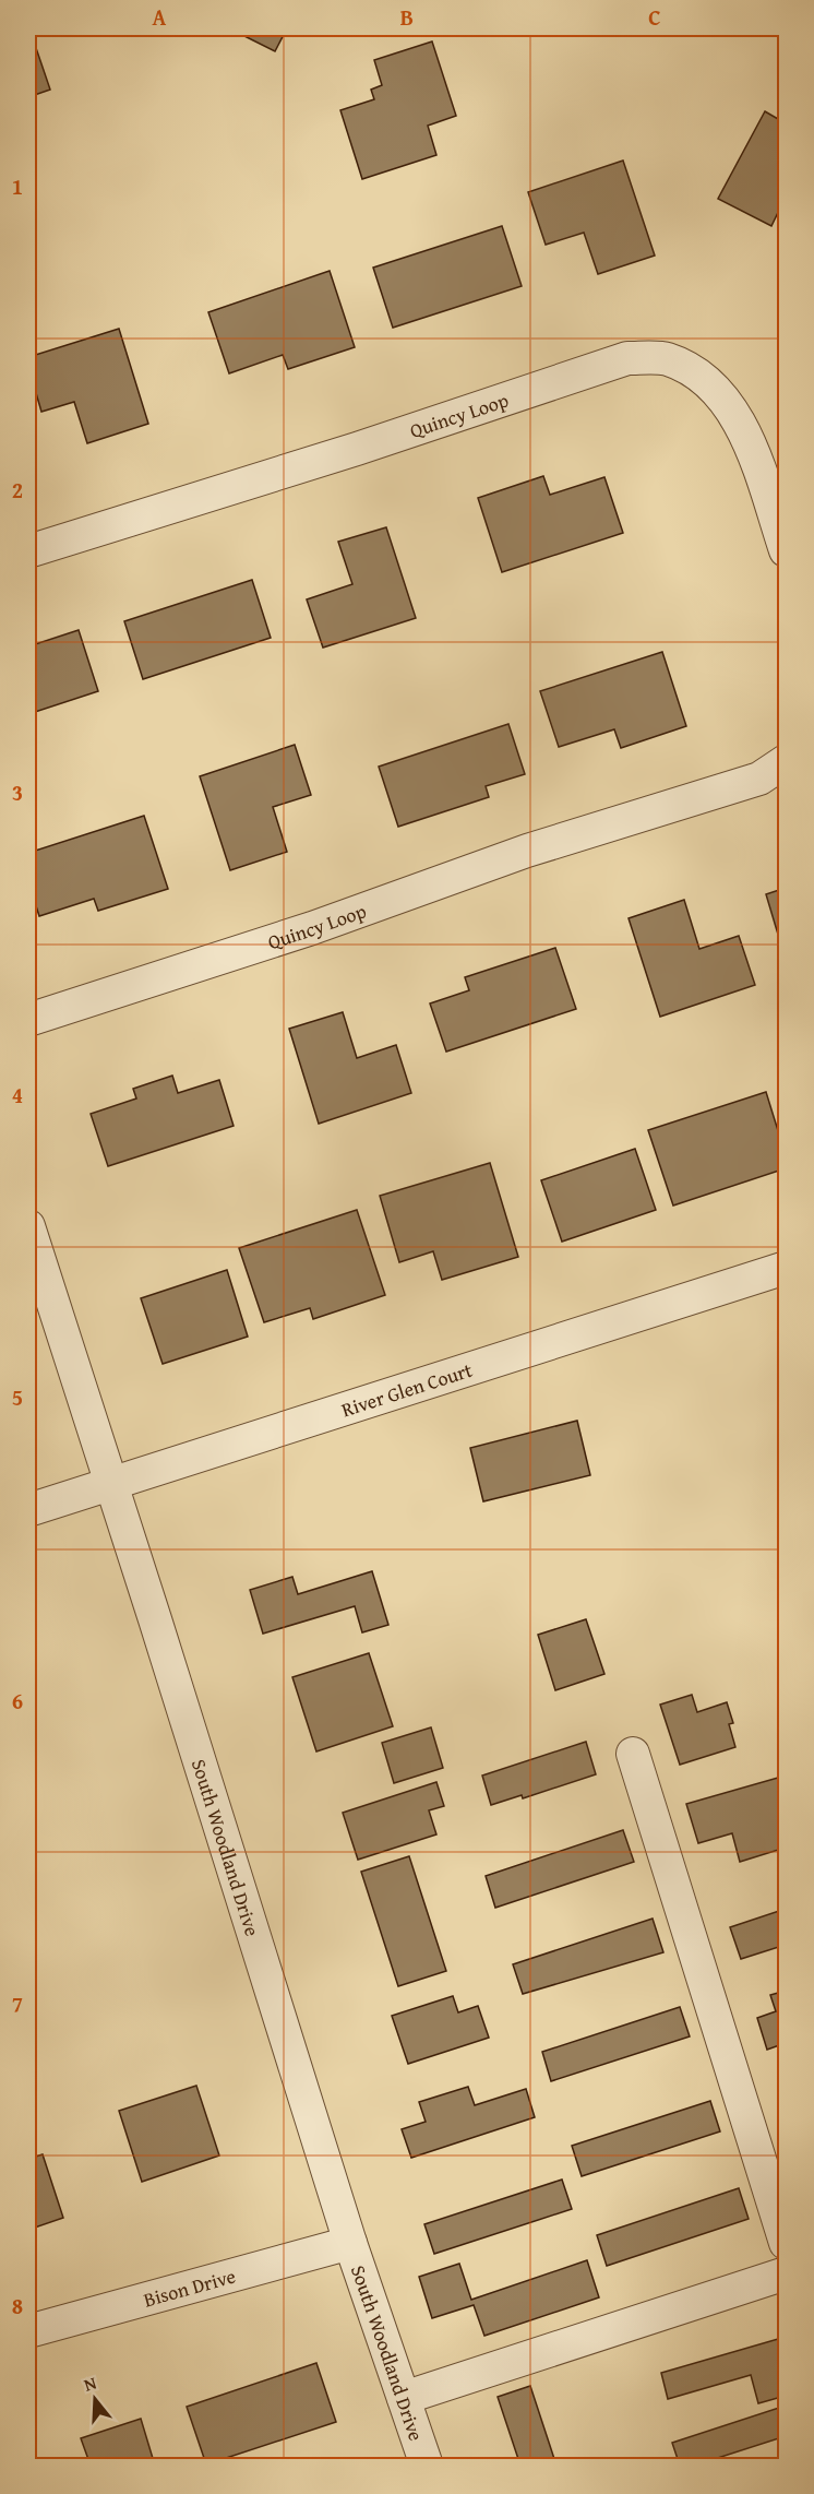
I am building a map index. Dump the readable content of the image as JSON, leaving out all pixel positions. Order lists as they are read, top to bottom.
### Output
{
  "streets": {
    "street": [
      "Quincy Loop",
      "River Glen Court",
      "South Woodland Drive",
      "Bison Drive"
    ]
  },
  "crossings": [
    ["River Glen Court", "South Woodland Drive"],
    ["South Woodland Drive", "Bison Drive"]
  ],
  "north": "top",
  "grid": {
    "columns": ["A", "B", "C"],
    "rows": [
      "1",
      "2",
      "3",
      "4",
      "5",
      "6",
      "7",
      "8"
    ]
  }
}
